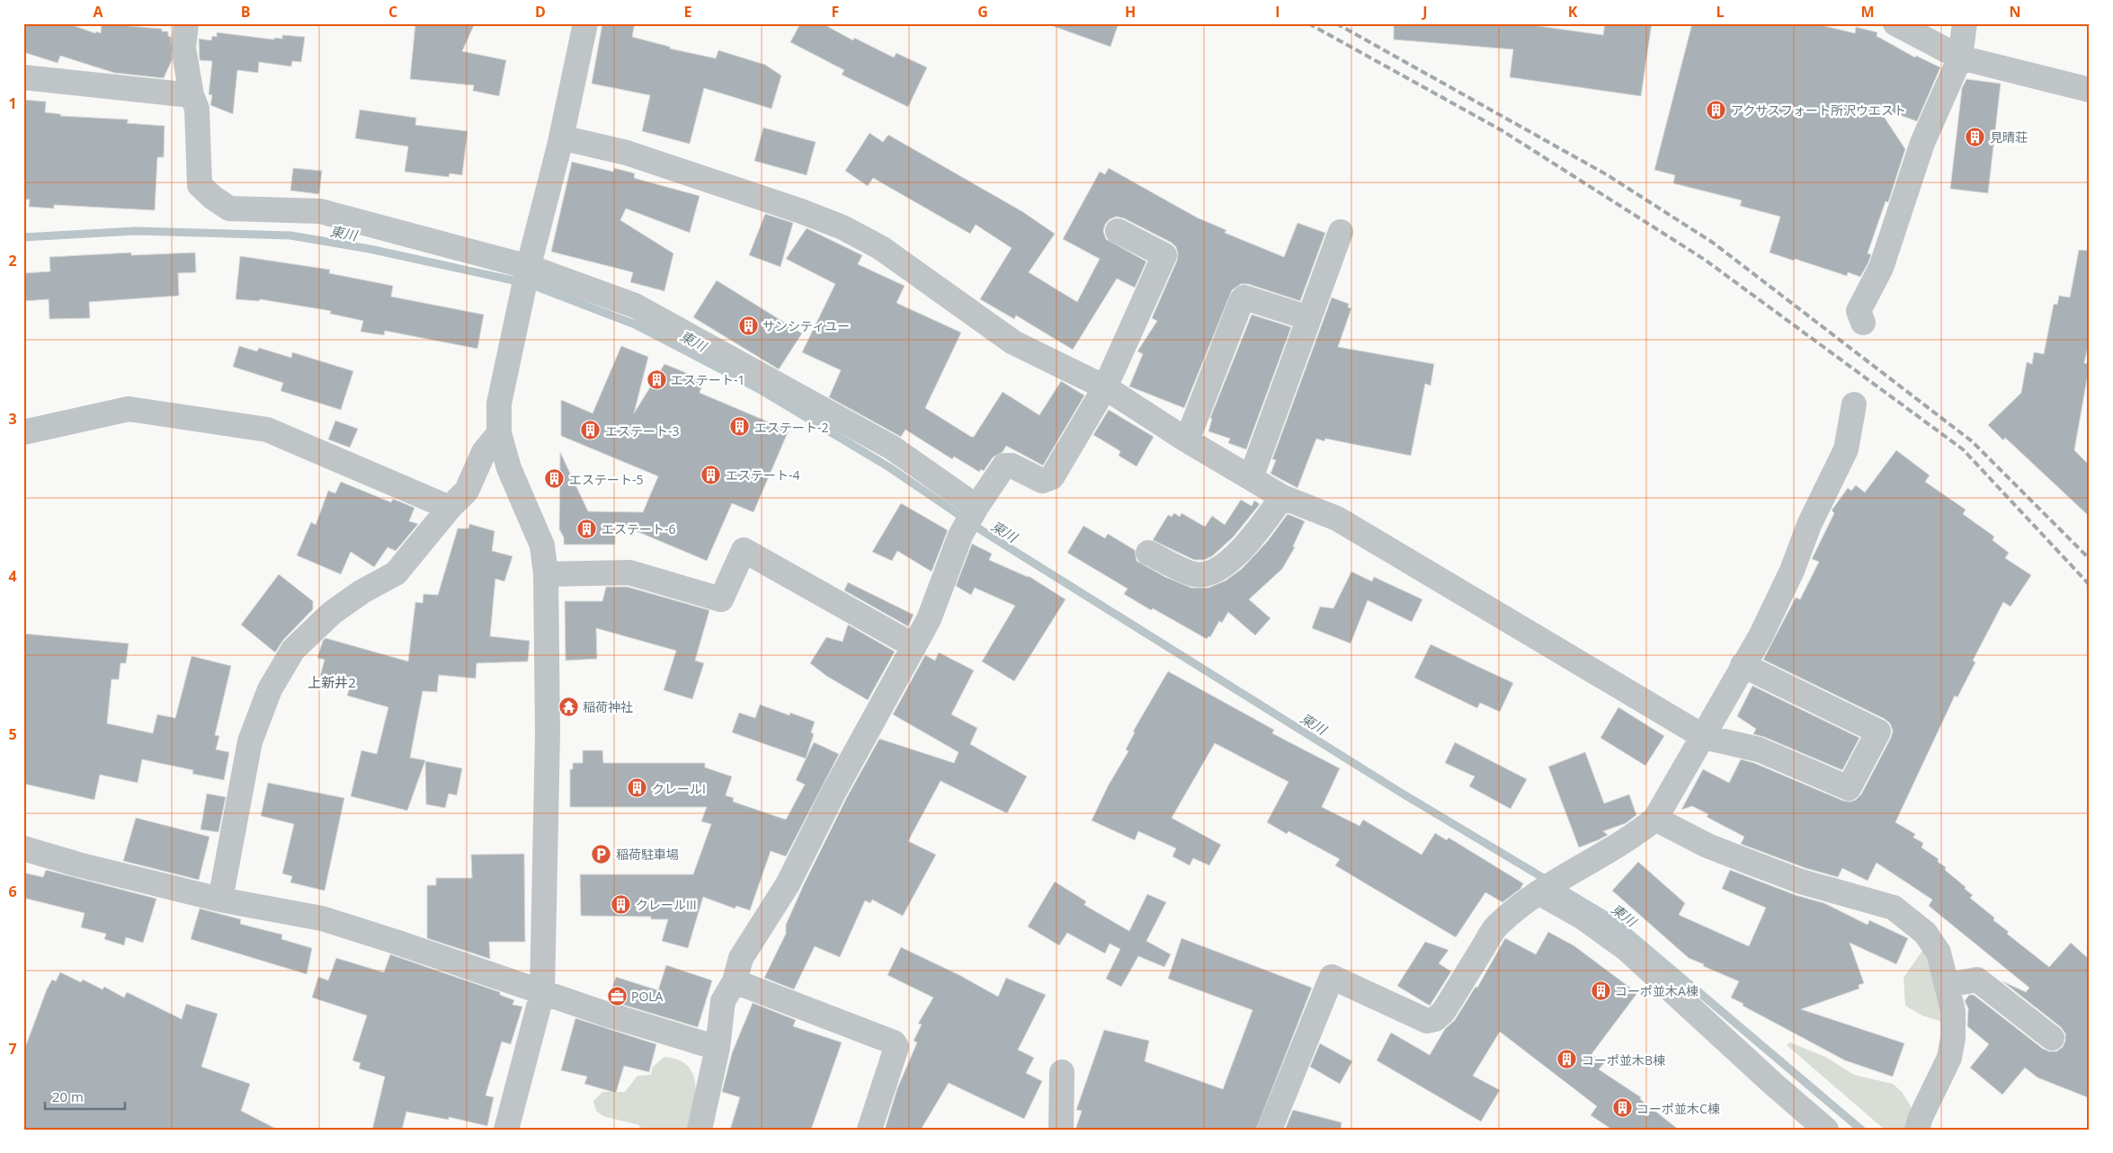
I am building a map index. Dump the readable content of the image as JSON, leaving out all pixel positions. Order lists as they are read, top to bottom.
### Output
{
  "districts": ["上新井2"],
  "water": ["東川"],
  "places": {
    "building": [
      "アクサスフォート所沢ウエスト",
      "見晴荘",
      "サンシティユー",
      "エステート-1",
      "エステート-2",
      "エステート-3",
      "エステート-4",
      "エステート-5",
      "エステート-6",
      "クレールI",
      "クレールIII",
      "コーポ並木A棟",
      "コーポ並木B棟",
      "コーポ並木C棟"
    ],
    "temple": ["稲荷神社"],
    "parking": ["稲荷駐車場"],
    "office": ["POLA"]
  },
  "scale_bar": "20 m",
  "grid": {
    "columns": [
      "A",
      "B",
      "C",
      "D",
      "E",
      "F",
      "G",
      "H",
      "I",
      "J",
      "K",
      "L",
      "M",
      "N"
    ],
    "rows": [
      "1",
      "2",
      "3",
      "4",
      "5",
      "6",
      "7"
    ]
  }
}
